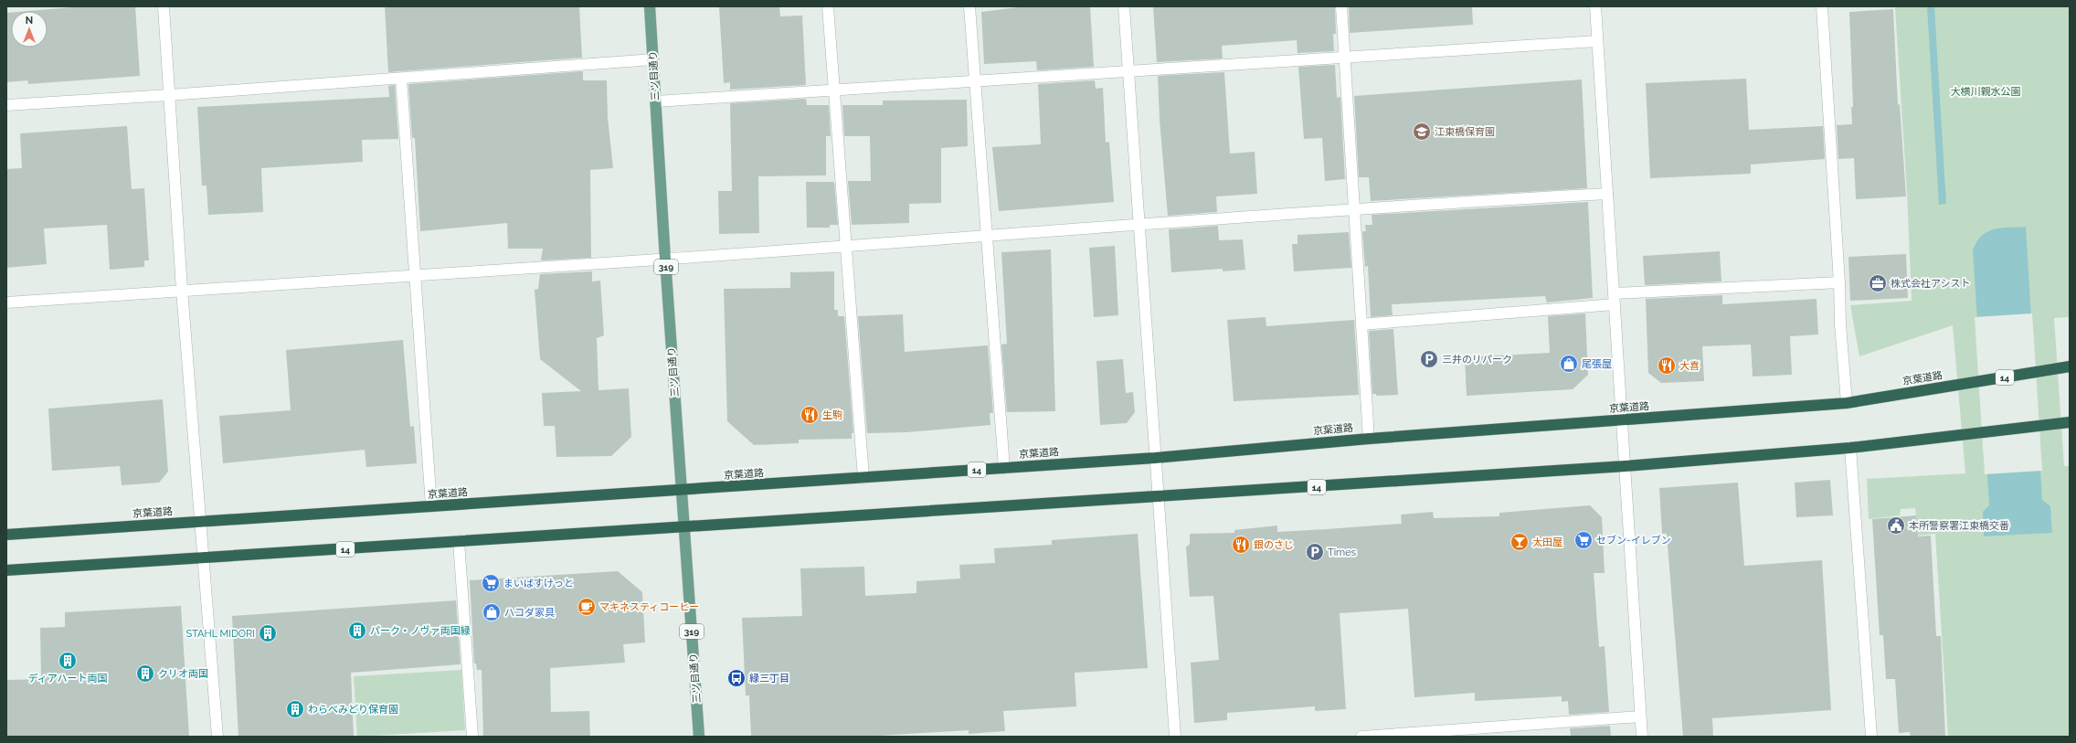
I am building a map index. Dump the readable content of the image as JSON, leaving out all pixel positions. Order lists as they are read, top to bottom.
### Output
{
  "streets": {
    "highway": ["14", "京葉道路"],
    "main road": ["三ツ目通り", "319"]
  },
  "crossings": [
    ["三ツ目通り", "14"],
    ["三ツ目通り", "京葉道路"]
  ],
  "parks": ["大横川親水公園"],
  "places": {
    "school or university": ["江東橋保育園"],
    "office": ["株式会社アシスト"],
    "parking": ["三井のリパーク", "Times"],
    "shop": ["尾張屋", "ハコダ家具"],
    "restaurant": ["大喜", "生駒", "銀のさじ"],
    "public building": ["本所警察署江東橋交番"],
    "supermarket": ["セブン-イレブン", "まいばすけっと"],
    "bar": ["太田屋"],
    "cafe": ["マキネスティコーヒー"],
    "building": [
      "パーク・ノヴァ両国緑",
      "STAHL MIDORI",
      "ディアハート両国",
      "クリオ両国",
      "わらべみどり保育園"
    ],
    "bus stop": ["緑三丁目"]
  },
  "north": "top"
}
